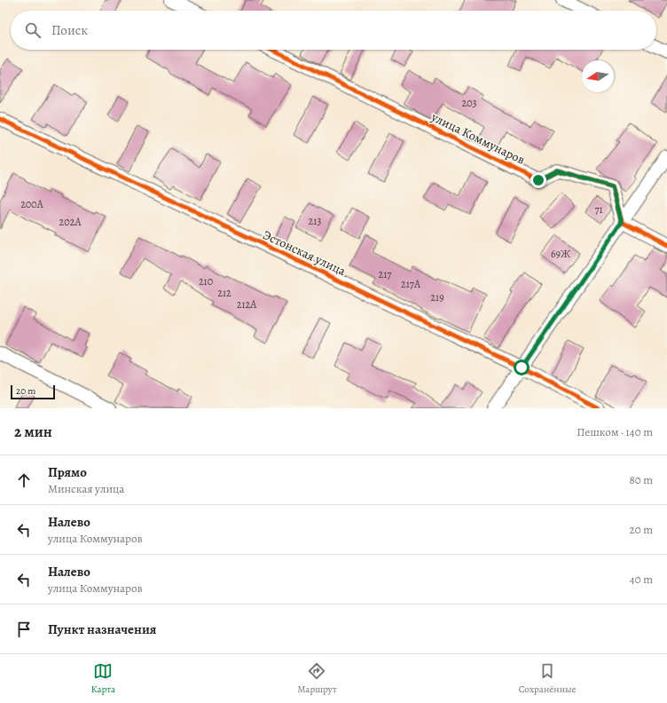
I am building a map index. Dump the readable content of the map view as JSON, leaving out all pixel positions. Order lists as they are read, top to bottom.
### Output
{
  "streets": {
    "street": ["улица Коммунаров", "Эстонская улица"]
  },
  "house_numbers": [
    "203",
    "200А",
    "71",
    "213",
    "202А",
    "69Ж",
    "217",
    "210",
    "217А",
    "212",
    "219",
    "212А"
  ],
  "scale_bar": "20 m",
  "north": "left",
  "page": {
    "search": "Поиск",
    "scale": "20 m",
    "heading": ["2 мин", "Пешком · 140 m"],
    "list": [
      ["Прямо", "Минская улица", "80 m"],
      ["Налево", "улица Коммунаров", "20 m"],
      ["Налево", "улица Коммунаров", "40 m"],
      "Пункт назначения"
    ],
    "nav": ["Карта", "Маршрут", "Сохранённые"]
  }
}
